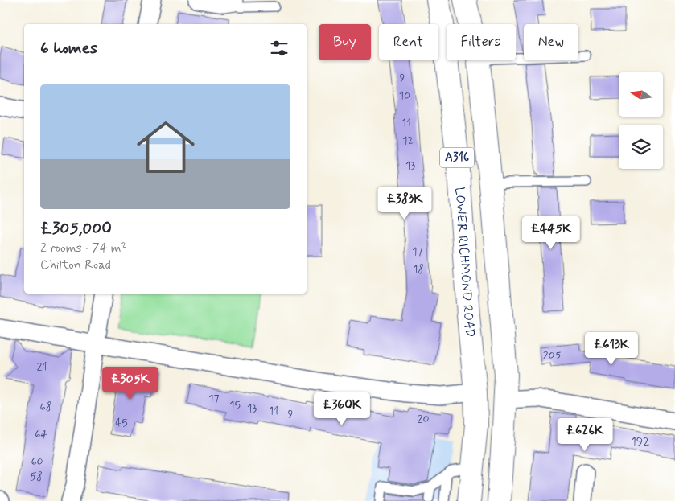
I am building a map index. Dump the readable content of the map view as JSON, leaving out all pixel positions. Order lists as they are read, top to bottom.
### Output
{
  "streets": {
    "highway": ["A316", "LOWER RICHMOND ROAD"]
  },
  "house_numbers": [
    "9",
    "10",
    "11",
    "12",
    "13",
    "17",
    "18",
    "205",
    "21",
    "17",
    "15",
    "68",
    "13",
    "11",
    "9",
    "20",
    "45",
    "64",
    "192",
    "60",
    "58"
  ],
  "north": "left",
  "page": {
    "chip": [
      "Buy",
      "Rent",
      "Filters",
      "New"
    ],
    "heading": "6 homes",
    "list": [
      {
        "name": "£305,000",
        "note": "2 rooms · 74 m² · Chilton Road"
      }
    ],
    "price": [
      "£383K",
      "£445K",
      "£613K",
      "£305K",
      "£360K",
      "£626K"
    ]
  }
}
